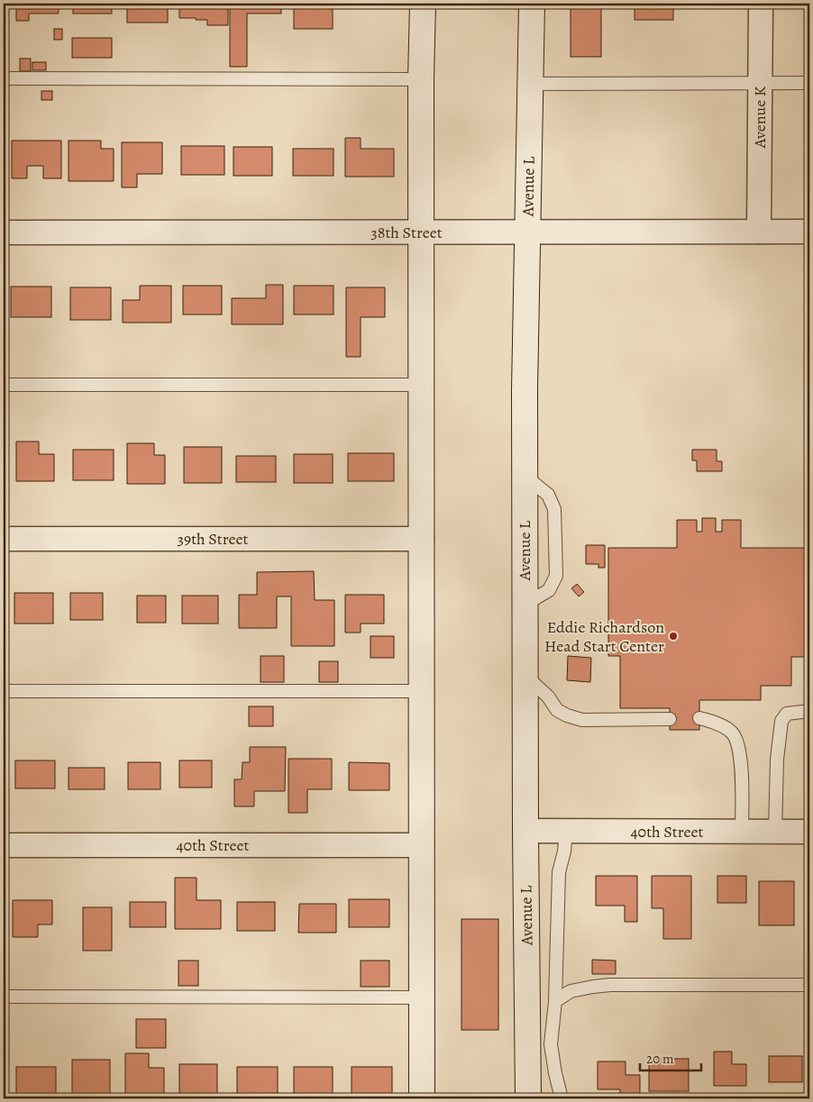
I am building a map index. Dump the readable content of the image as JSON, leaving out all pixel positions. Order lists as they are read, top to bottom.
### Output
{
  "streets": {
    "street": [
      "Avenue K",
      "Avenue L",
      "38th Street",
      "39th Street",
      "40th Street"
    ]
  },
  "crossings": [
    ["Avenue K", "38th Street"],
    ["Avenue L", "38th Street"],
    ["Avenue L", "40th Street"]
  ],
  "places": ["Eddie Richardson Head Start Center"],
  "scale_bar": "20 m"
}
